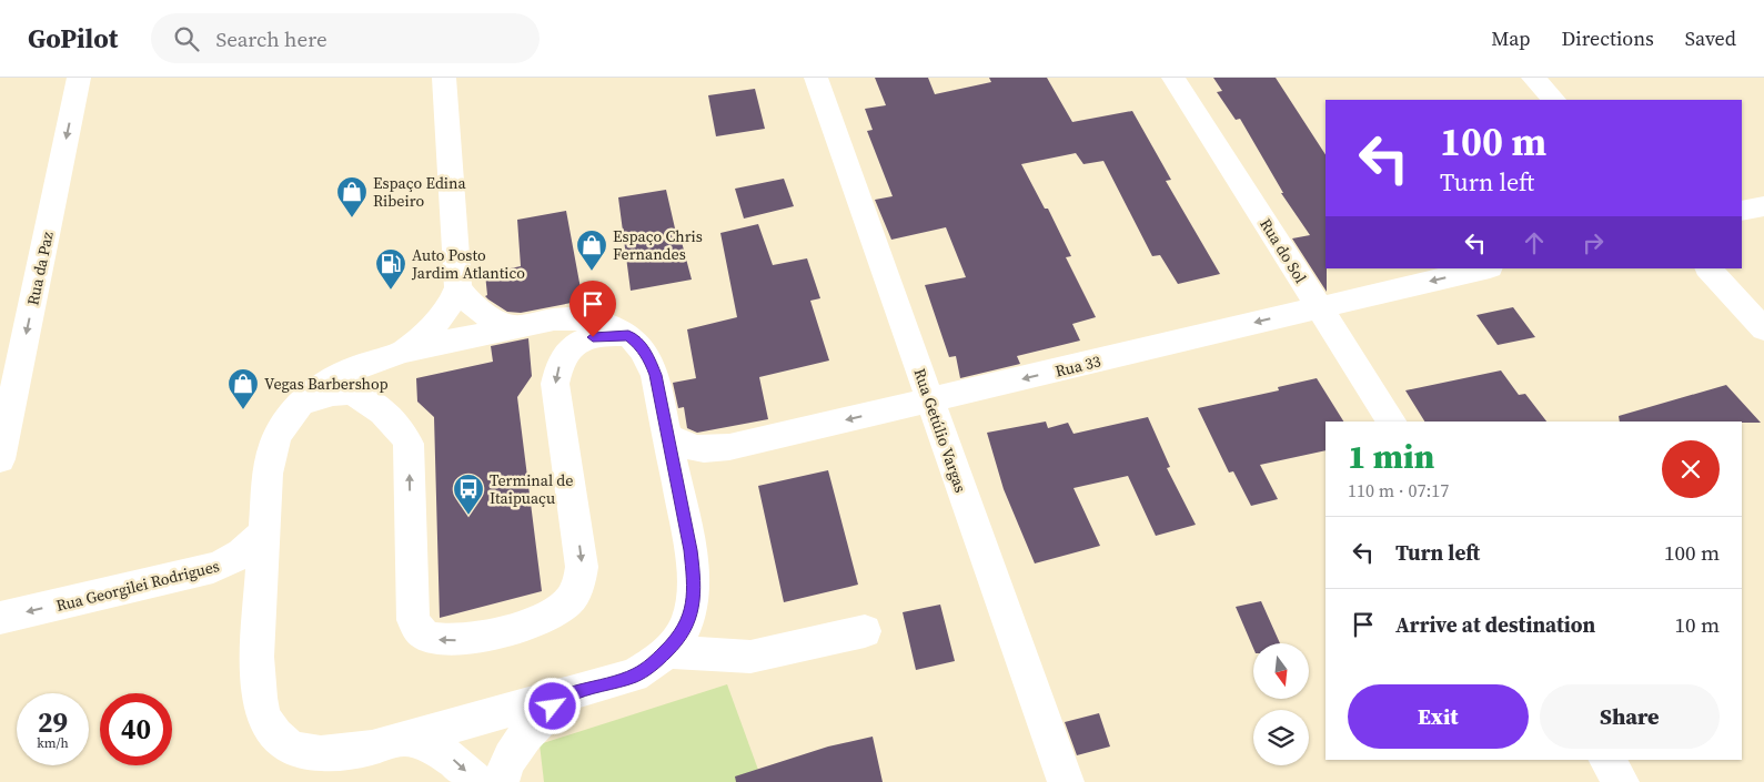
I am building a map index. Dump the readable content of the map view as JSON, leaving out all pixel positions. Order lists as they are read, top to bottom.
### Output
{
  "streets": {
    "street": [
      "Rua do Sol",
      "Rua da Paz",
      "Rua 33",
      "Rua Getúlio Vargas",
      "Rua Georgilei Rodrigues"
    ]
  },
  "crossings": [
    ["Rua do Sol", "Rua 33"],
    ["Rua 33", "Rua Getúlio Vargas"]
  ],
  "one_way": ["Rua da Paz", "Rua Georgilei Rodrigues"],
  "places": {
    "shop": ["Espaço Edina Ribeiro", "Espaço Chris Fernandes", "Vegas Barbershop"],
    "fuel station": ["Auto Posto Jardim Atlantico"],
    "bus stop": ["Terminal de Itaipuaçu"]
  },
  "north": "bottom",
  "page": {
    "header": "GoPilot",
    "search": "Search here",
    "nav": ["Map", "Directions", "Saved"],
    "turn": ["100 m", "Turn left"],
    "heading": ["1 min", "110 m · 07:17"],
    "list": [
      {
        "name": "Turn left",
        "value": "100 m"
      },
      {
        "name": "Arrive at destination",
        "value": "10 m"
      }
    ],
    "buttons": ["Exit", "Share"],
    "speed": "29 km/h",
    "limit": "40"
  }
}
